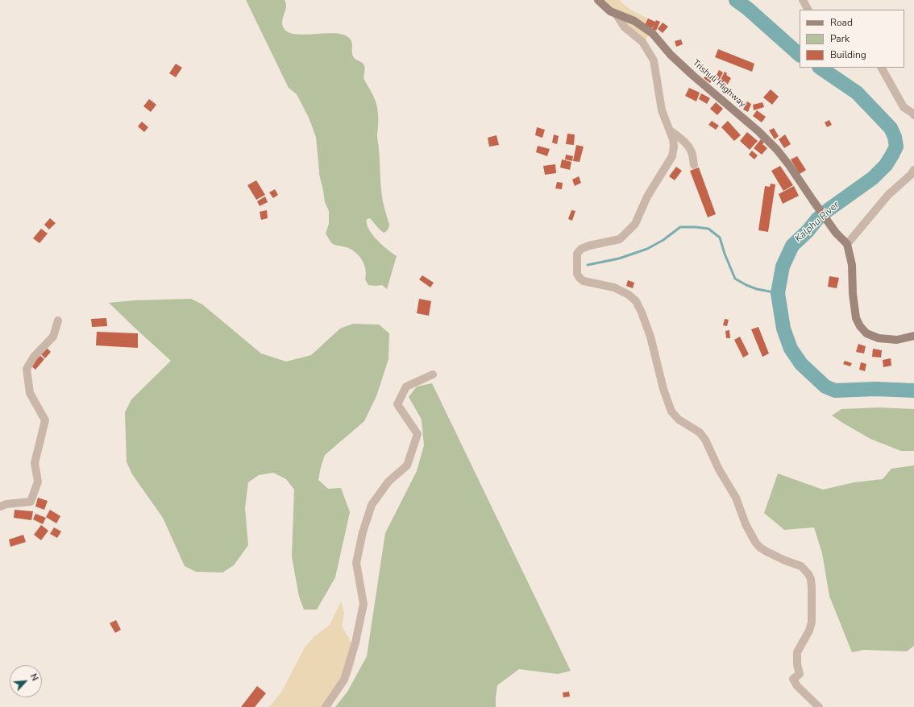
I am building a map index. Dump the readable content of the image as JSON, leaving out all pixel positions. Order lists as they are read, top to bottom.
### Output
{
  "streets": {
    "street": ["Trishuli Highway"]
  },
  "water": ["Kalphu River"],
  "legend": ["Road", "Park", "Building"],
  "north": "top right"
}
